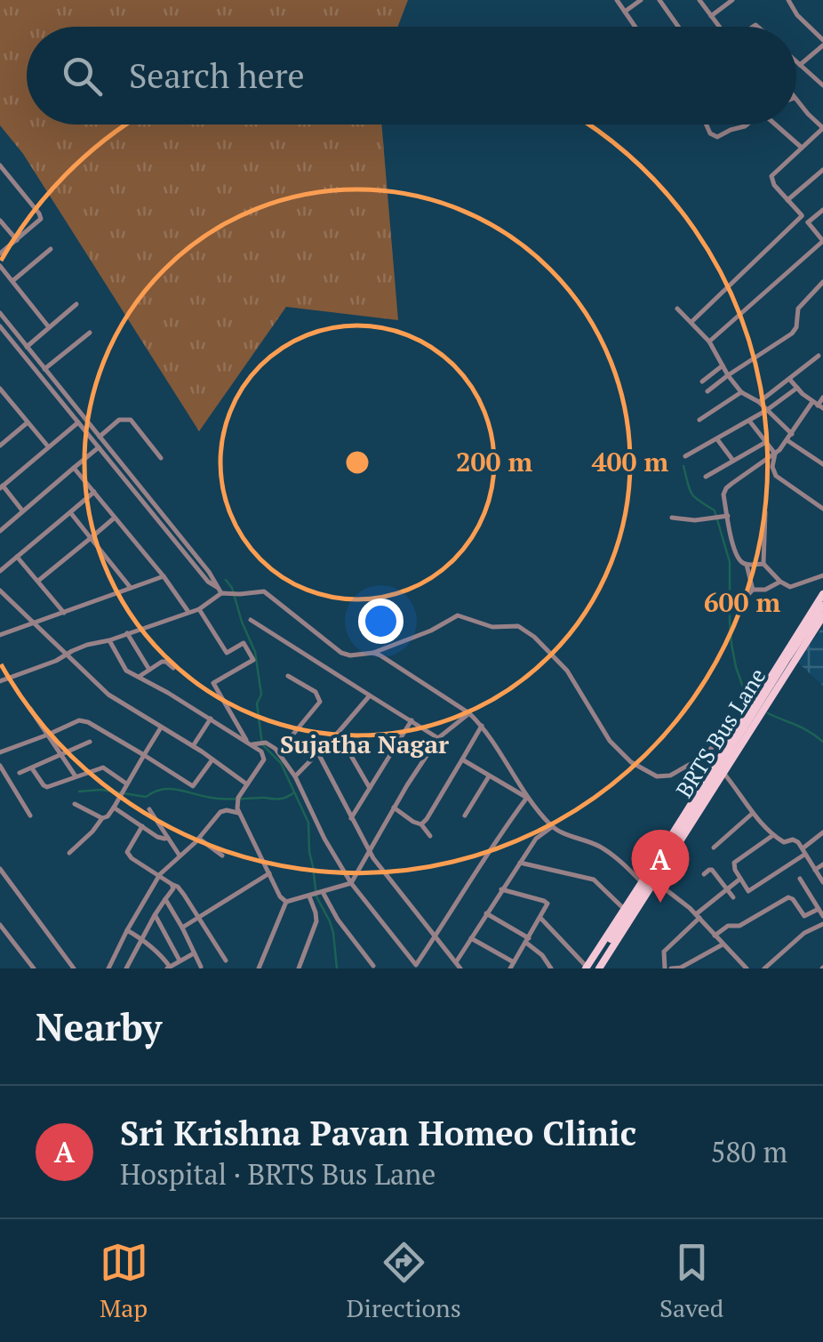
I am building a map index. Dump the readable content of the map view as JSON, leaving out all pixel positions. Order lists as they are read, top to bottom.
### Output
{
  "streets": {
    "main road": ["BRTS Bus Lane"]
  },
  "districts": ["Sujatha Nagar"],
  "page": {
    "search": "Search here",
    "pins": "A",
    "heading": "Nearby",
    "list": [
      {
        "mark": "A",
        "name": "Sri Krishna Pavan Homeo Clinic",
        "note": "Hospital · BRTS Bus Lane",
        "value": "580 m"
      }
    ],
    "nav": ["Map", "Directions", "Saved"]
  },
  "rings": ["200 m", "400 m", "600 m"]
}
